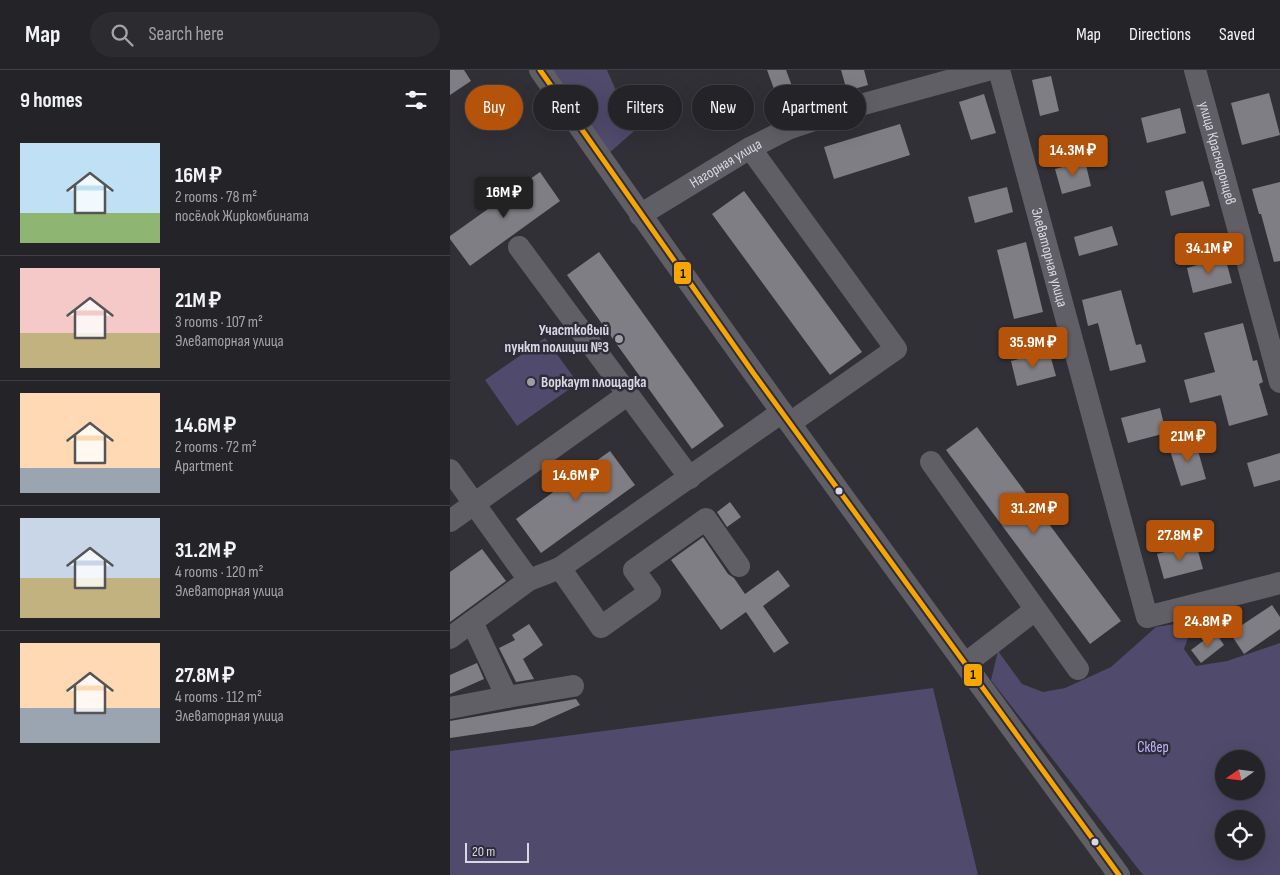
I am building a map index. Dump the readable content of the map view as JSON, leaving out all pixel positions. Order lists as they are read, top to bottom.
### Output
{
  "streets": {
    "street": ["улица Краснодонцев", "Нагорная улица", "Элеваторная улица"]
  },
  "parks": ["Сквер"],
  "places": ["Участковый пункт полиции №3", "Воркаут площадка"],
  "lines": ["transit line 1"],
  "scale_bar": "20 m",
  "north": "left",
  "page": {
    "header": "Map",
    "search": "Search here",
    "nav": ["Map", "Directions", "Saved"],
    "heading": "9 homes",
    "chip": [
      "Buy",
      "Rent",
      "Filters",
      "New",
      "Apartment"
    ],
    "list": [
      {
        "name": "16M ₽",
        "note": "2 rooms · 78 m² · посёлок Жиркомбината"
      },
      {
        "name": "21M ₽",
        "note": "3 rooms · 107 m² · Элеваторная улица"
      },
      {
        "name": "14.6M ₽",
        "note": "2 rooms · 72 m² · Apartment"
      },
      {
        "name": "31.2M ₽",
        "note": "4 rooms · 120 m² · Элеваторная улица"
      },
      {
        "name": "27.8M ₽",
        "note": "4 rooms · 112 m² · Элеваторная улица"
      }
    ],
    "price": [
      "14.3M ₽",
      "16M ₽",
      "34.1M ₽",
      "35.9M ₽",
      "21M ₽",
      "14.6M ₽",
      "31.2M ₽",
      "27.8M ₽",
      "24.8M ₽"
    ],
    "scale": "20 m"
  }
}
